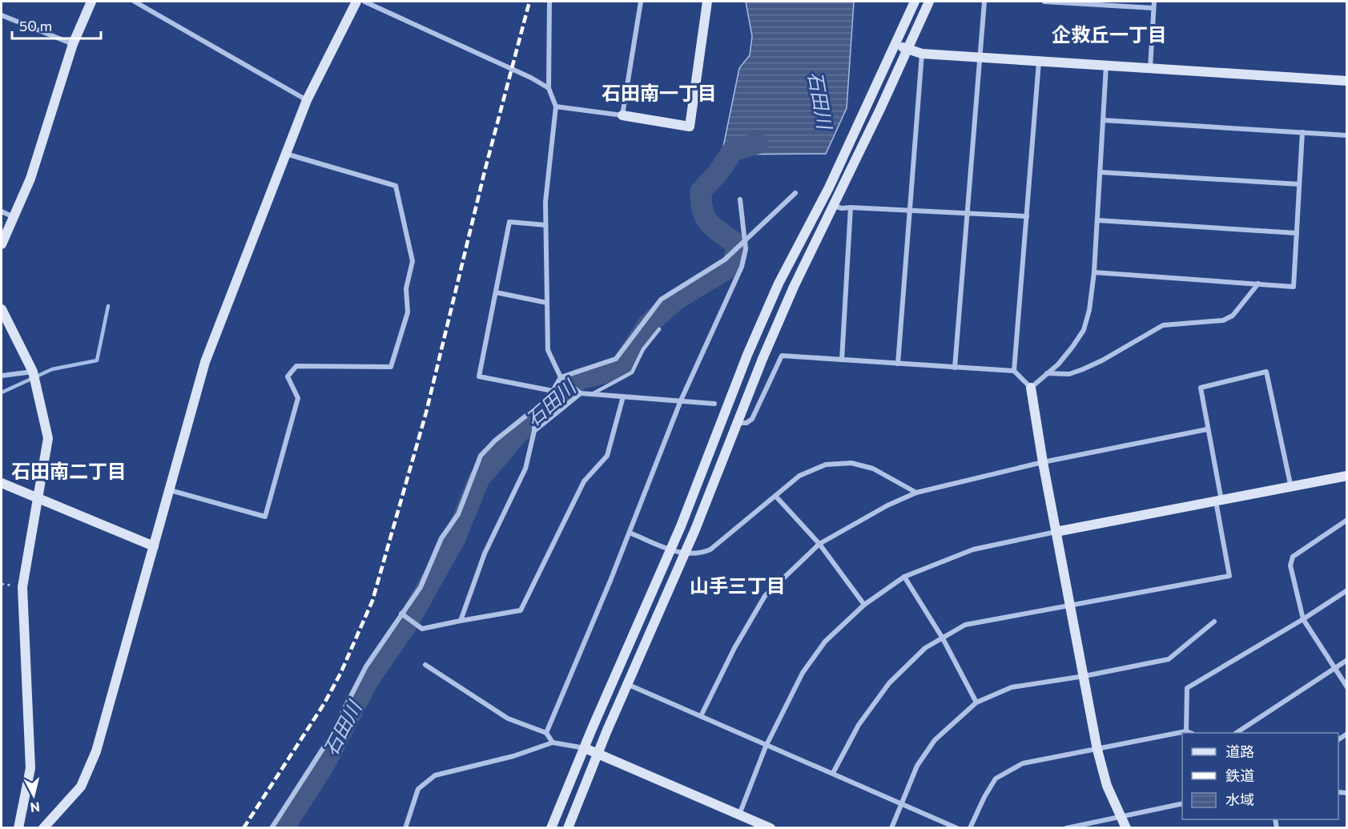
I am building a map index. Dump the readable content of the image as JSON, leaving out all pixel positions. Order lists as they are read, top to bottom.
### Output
{
  "districts": [
    "企救丘一丁目",
    "石田南一丁目",
    "石田南二丁目",
    "山手三丁目"
  ],
  "water": ["石田川"],
  "legend": ["道路", "鉄道", "水域"],
  "scale_bar": "50 m",
  "north": "bottom"
}
